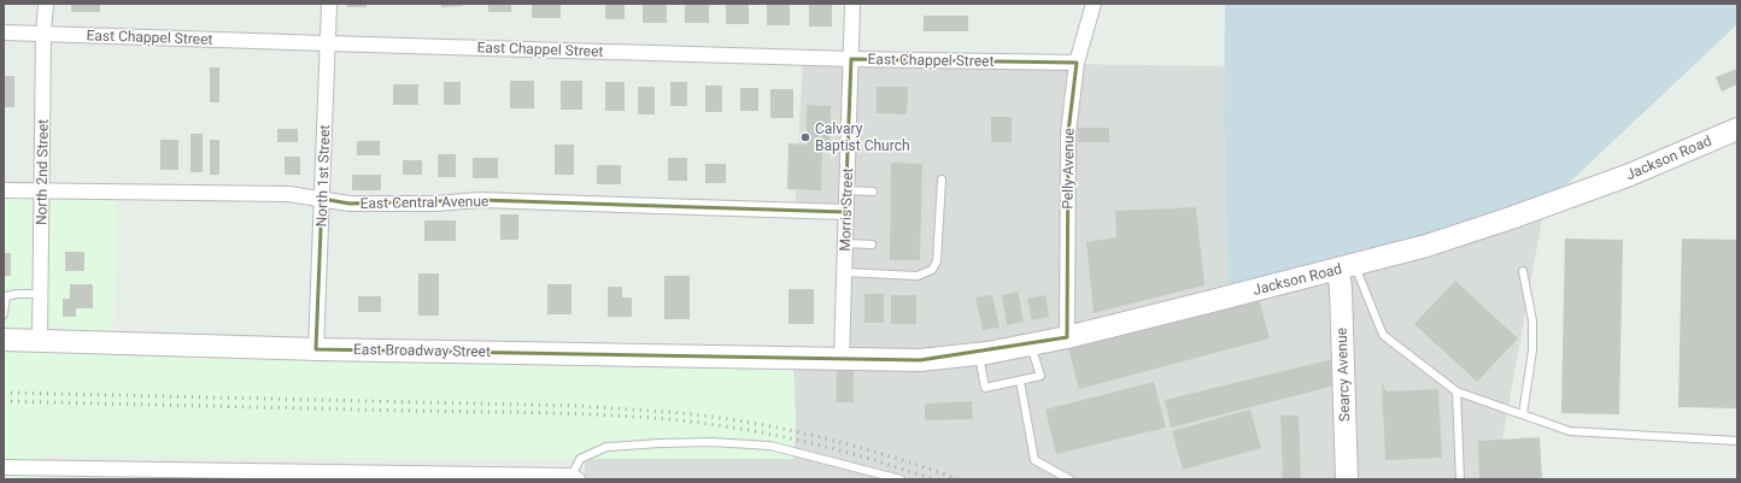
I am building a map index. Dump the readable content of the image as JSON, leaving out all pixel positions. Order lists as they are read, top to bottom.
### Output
{
  "streets": {
    "main road": ["Jackson Road", "East Broadway Street", "Searcy Avenue"],
    "street": [
      "East Chappel Street",
      "Pelly Avenue",
      "North 2nd Street",
      "North 1st Street",
      "East Central Avenue",
      "Morris Street"
    ]
  },
  "crossings": [
    ["East Chappel Street", "Pelly Avenue"],
    ["East Chappel Street", "North 2nd Street"],
    ["East Chappel Street", "North 1st Street"],
    ["East Chappel Street", "Morris Street"],
    ["Jackson Road", "Pelly Avenue"],
    ["Jackson Road", "Morris Street"],
    ["Jackson Road", "East Broadway Street"],
    ["Jackson Road", "Searcy Avenue"],
    ["North 2nd Street", "East Central Avenue"],
    ["North 2nd Street", "East Broadway Street"],
    ["North 1st Street", "East Central Avenue"],
    ["North 1st Street", "East Broadway Street"],
    ["East Central Avenue", "Morris Street"],
    ["Morris Street", "East Broadway Street"]
  ],
  "places": ["Calvary Baptist Church"]
}
